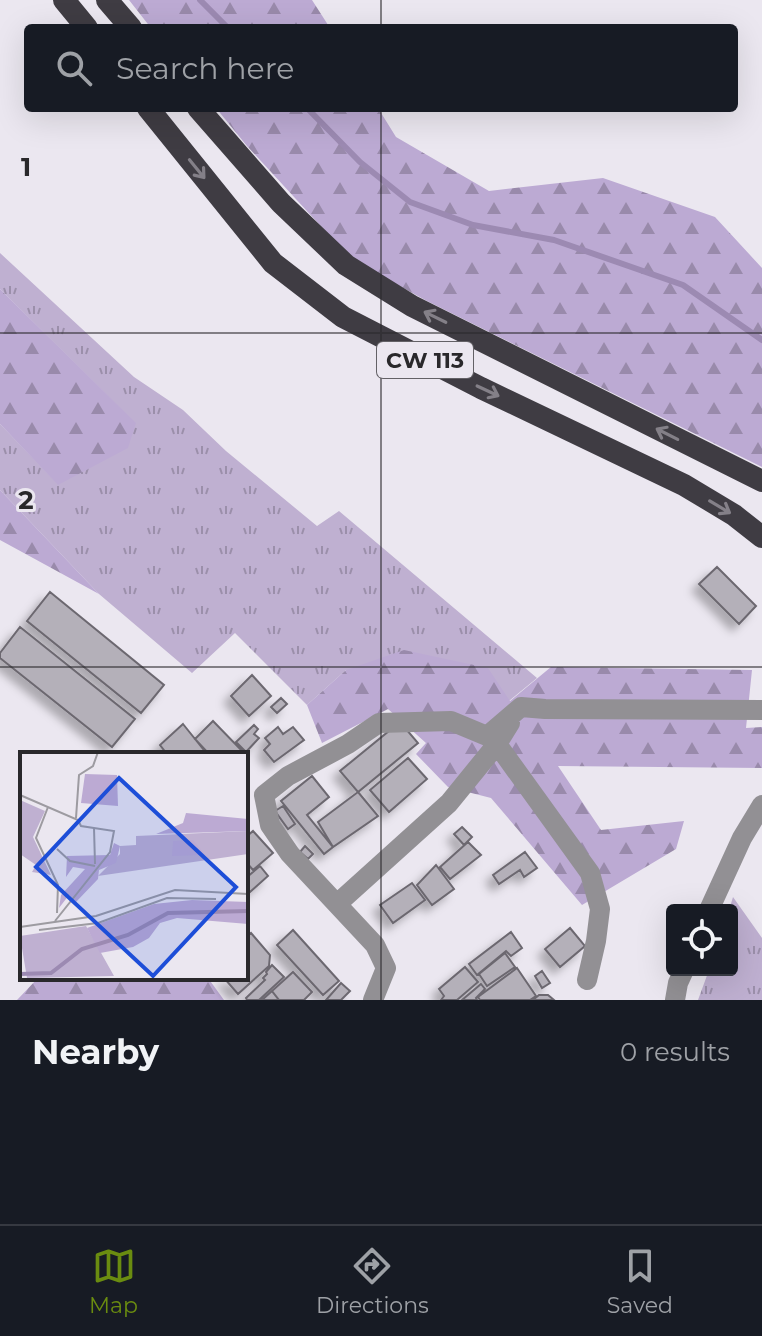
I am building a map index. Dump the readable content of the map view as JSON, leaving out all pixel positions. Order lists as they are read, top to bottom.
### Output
{
  "streets": {
    "highway": ["CW 113"]
  },
  "page": {
    "search": "Search here",
    "heading": ["Nearby", "0 results"],
    "nav": ["Map", "Directions", "Saved"]
  },
  "grid": {
    "rows": ["1", "2"]
  }
}
